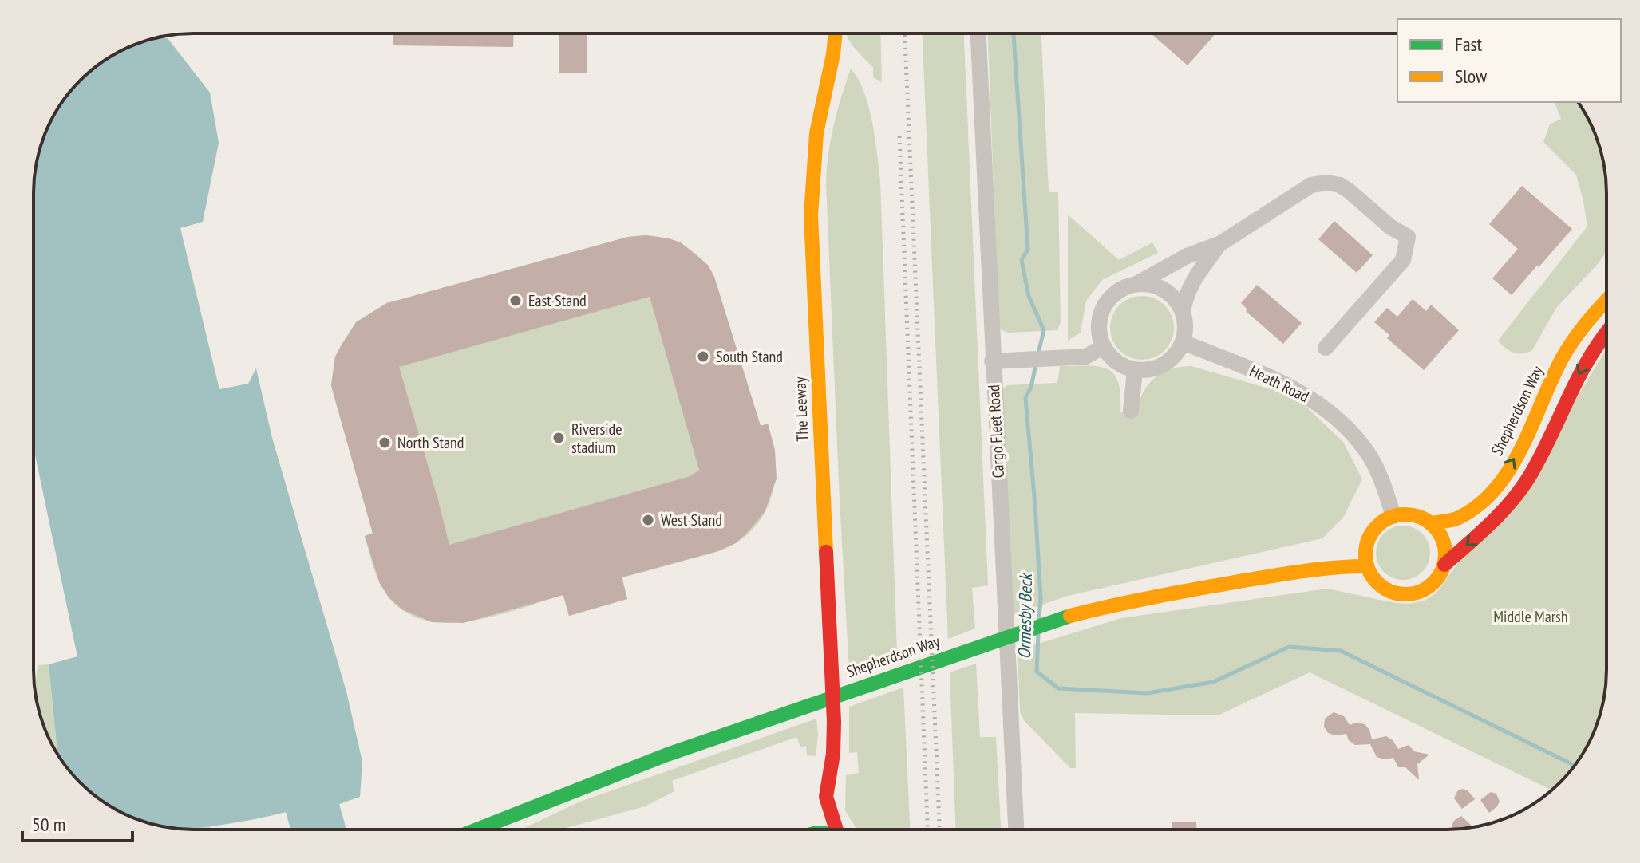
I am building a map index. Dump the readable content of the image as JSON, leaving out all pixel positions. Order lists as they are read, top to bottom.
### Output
{
  "streets": {
    "street": [
      "Heath Road",
      "The Leeway",
      "Shepherdson Way",
      "Cargo Fleet Road"
    ]
  },
  "crossings": [
    ["Heath Road", "Shepherdson Way"]
  ],
  "water": ["Ormesby Beck"],
  "parks": ["Middle Marsh"],
  "places": [
    "East Stand",
    "South Stand",
    "Riverside stadium",
    "North Stand",
    "West Stand"
  ],
  "legend": ["Fast", "Slow"],
  "scale_bar": "50 m"
}
